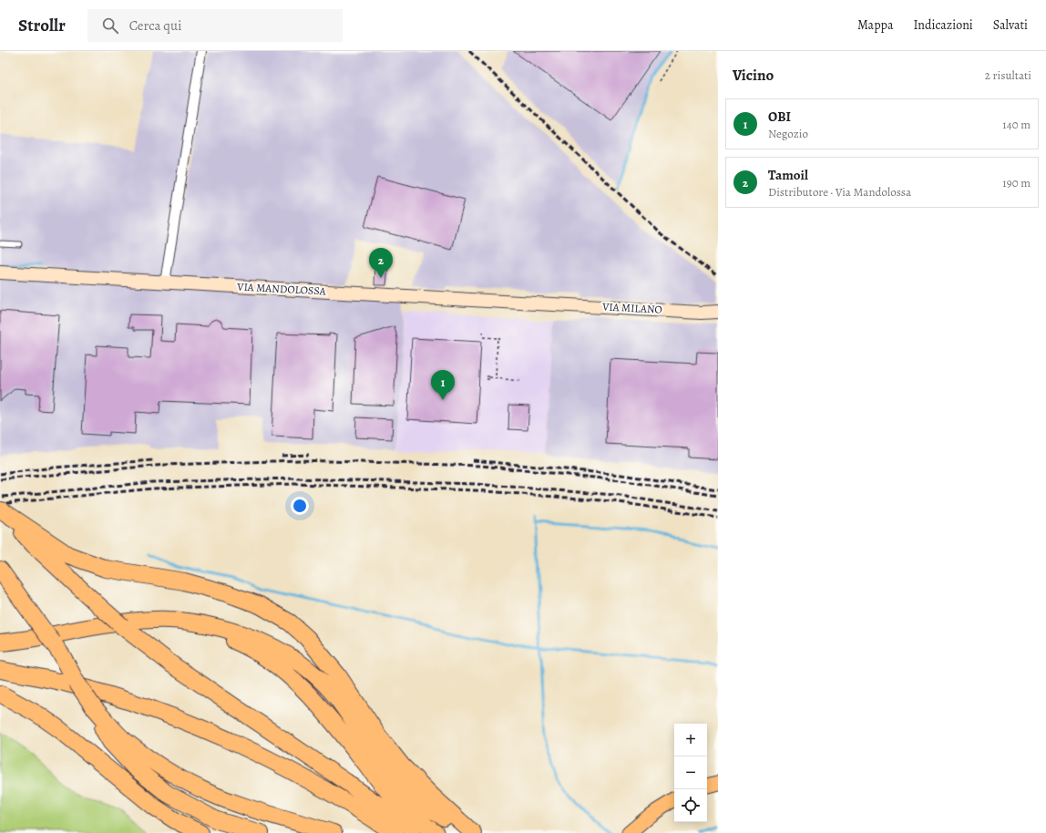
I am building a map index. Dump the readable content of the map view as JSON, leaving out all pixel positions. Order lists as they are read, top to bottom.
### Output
{
  "streets": {
    "main road": ["VIA MANDOLOSSA", "VIA MILANO"]
  },
  "crossings": [
    ["VIA MANDOLOSSA", "VIA MILANO"]
  ],
  "page": {
    "header": "Strollr",
    "search": "Cerca qui",
    "nav": ["Mappa", "Indicazioni", "Salvati"],
    "heading": ["Vicino", "2 risultati"],
    "list": [
      {
        "mark": "1",
        "name": "OBI",
        "note": "Negozio",
        "value": "140 m"
      },
      {
        "mark": "2",
        "name": "Tamoil",
        "note": "Distributore · Via Mandolossa",
        "value": "190 m"
      }
    ],
    "pins": ["2", "1"],
    "map_buttons": ["+", "−"]
  }
}
